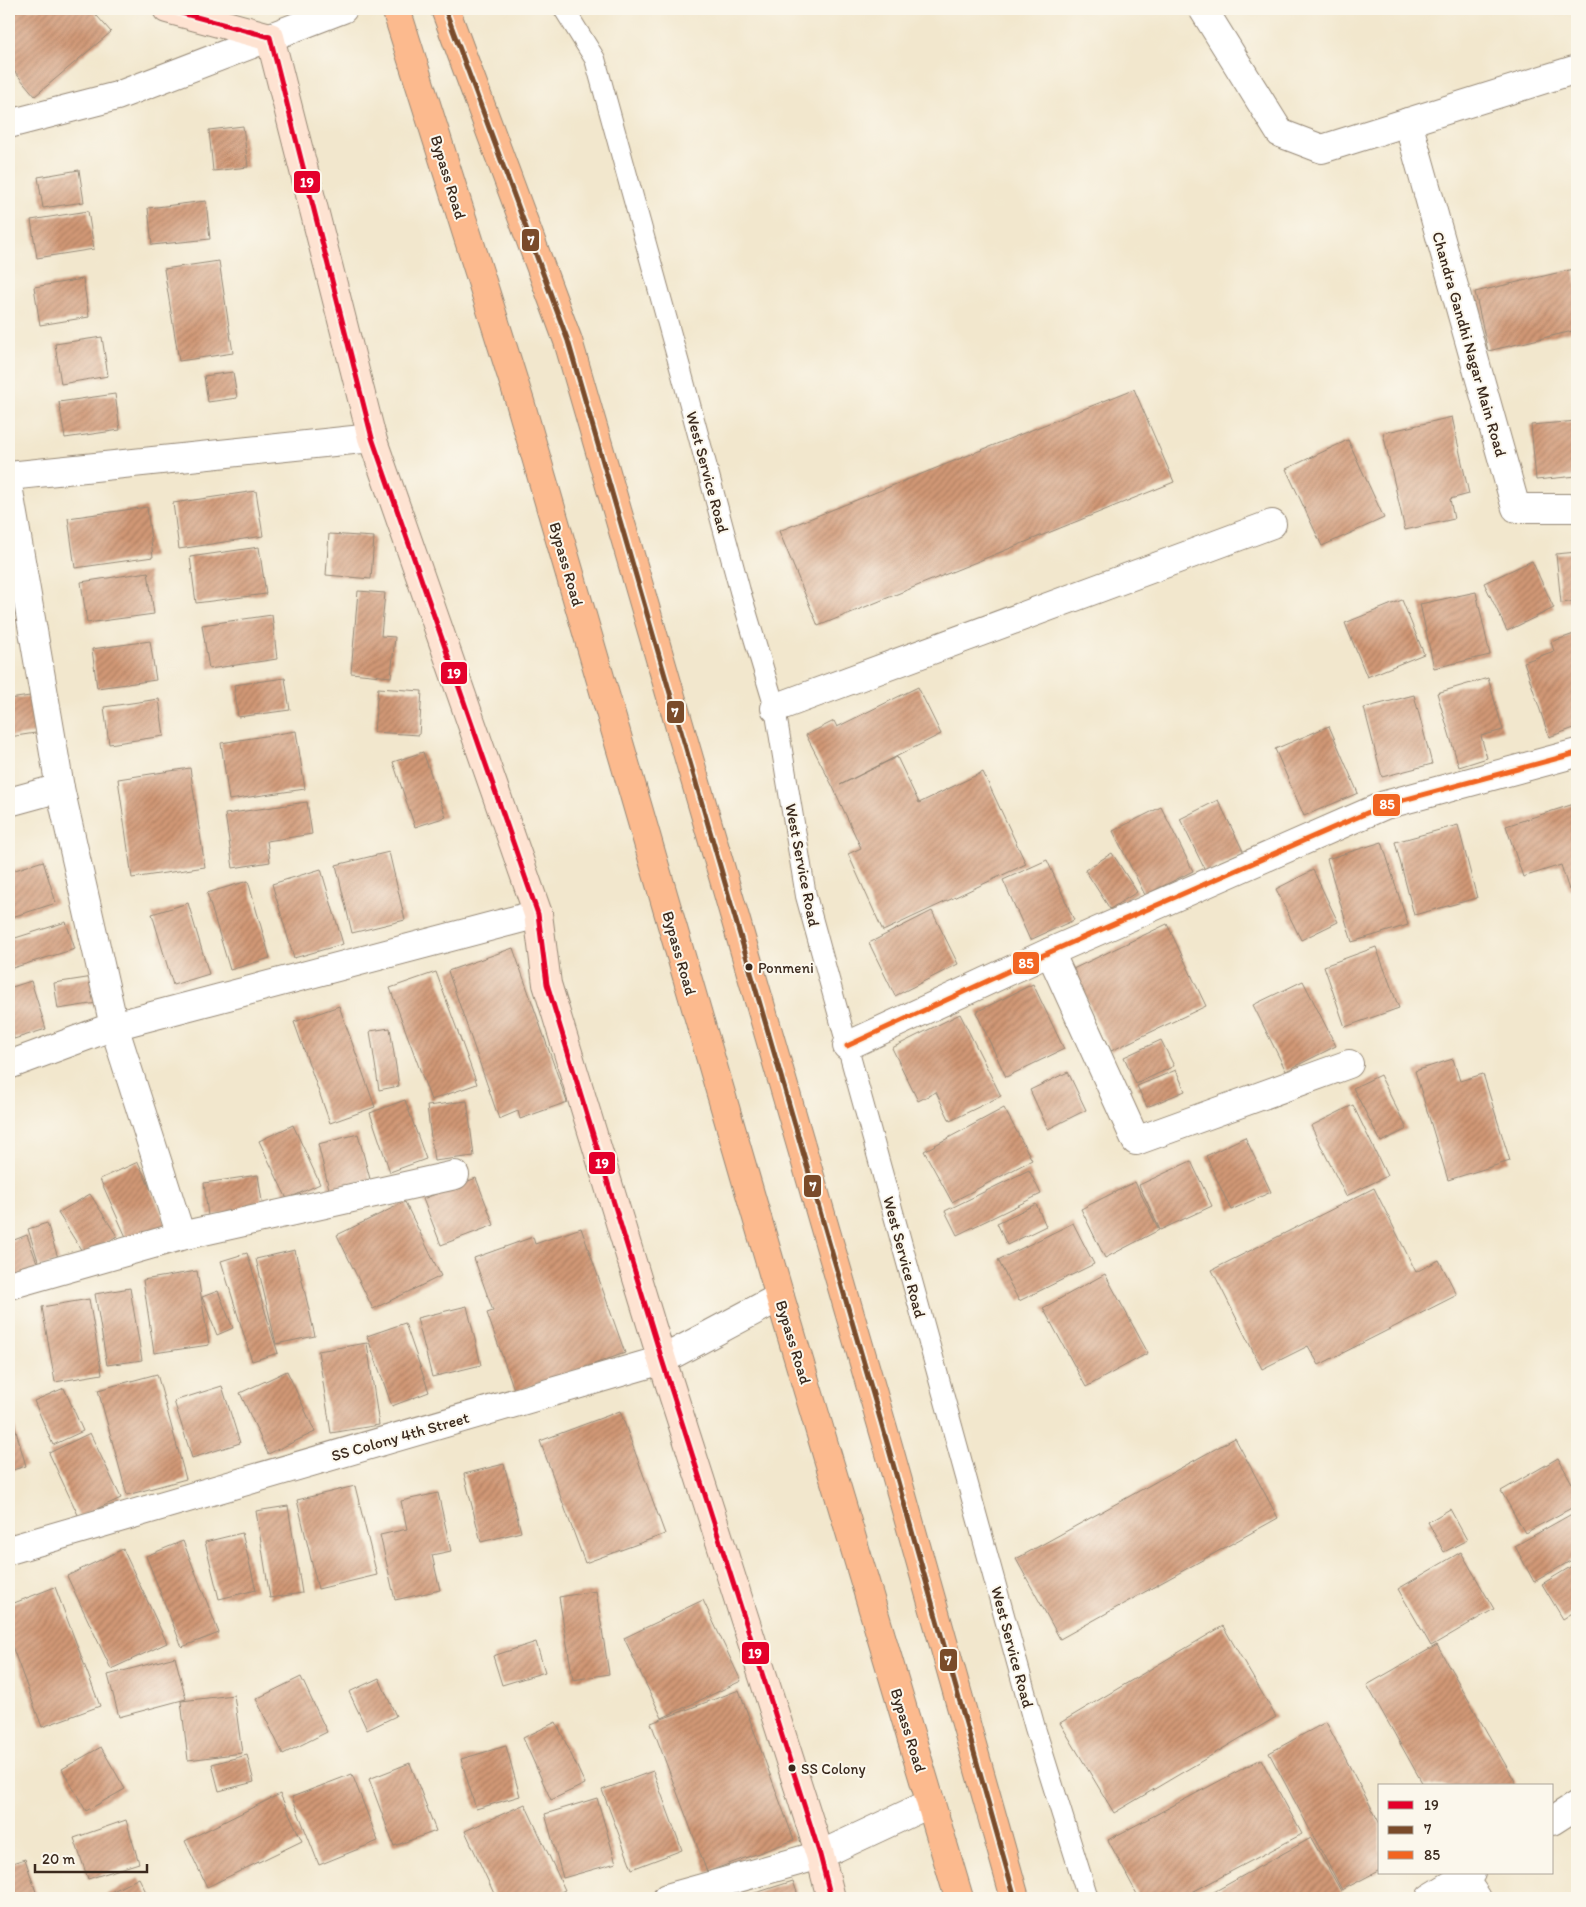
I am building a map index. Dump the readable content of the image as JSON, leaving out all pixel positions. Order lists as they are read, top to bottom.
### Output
{
  "streets": {
    "main road": ["Bypass Road"],
    "street": ["Chandra Gandhi Nagar Main Road", "SS Colony 4th Street"],
    "lane": ["West Service Road"]
  },
  "crossings": [
    ["Bypass Road", "SS Colony 4th Street"]
  ],
  "places": ["Ponmeni", "SS Colony"],
  "lines": ["transit line 19", "transit line 7", "transit line 85"],
  "legend": ["19", "7", "85"],
  "scale_bar": "20 m"
}
